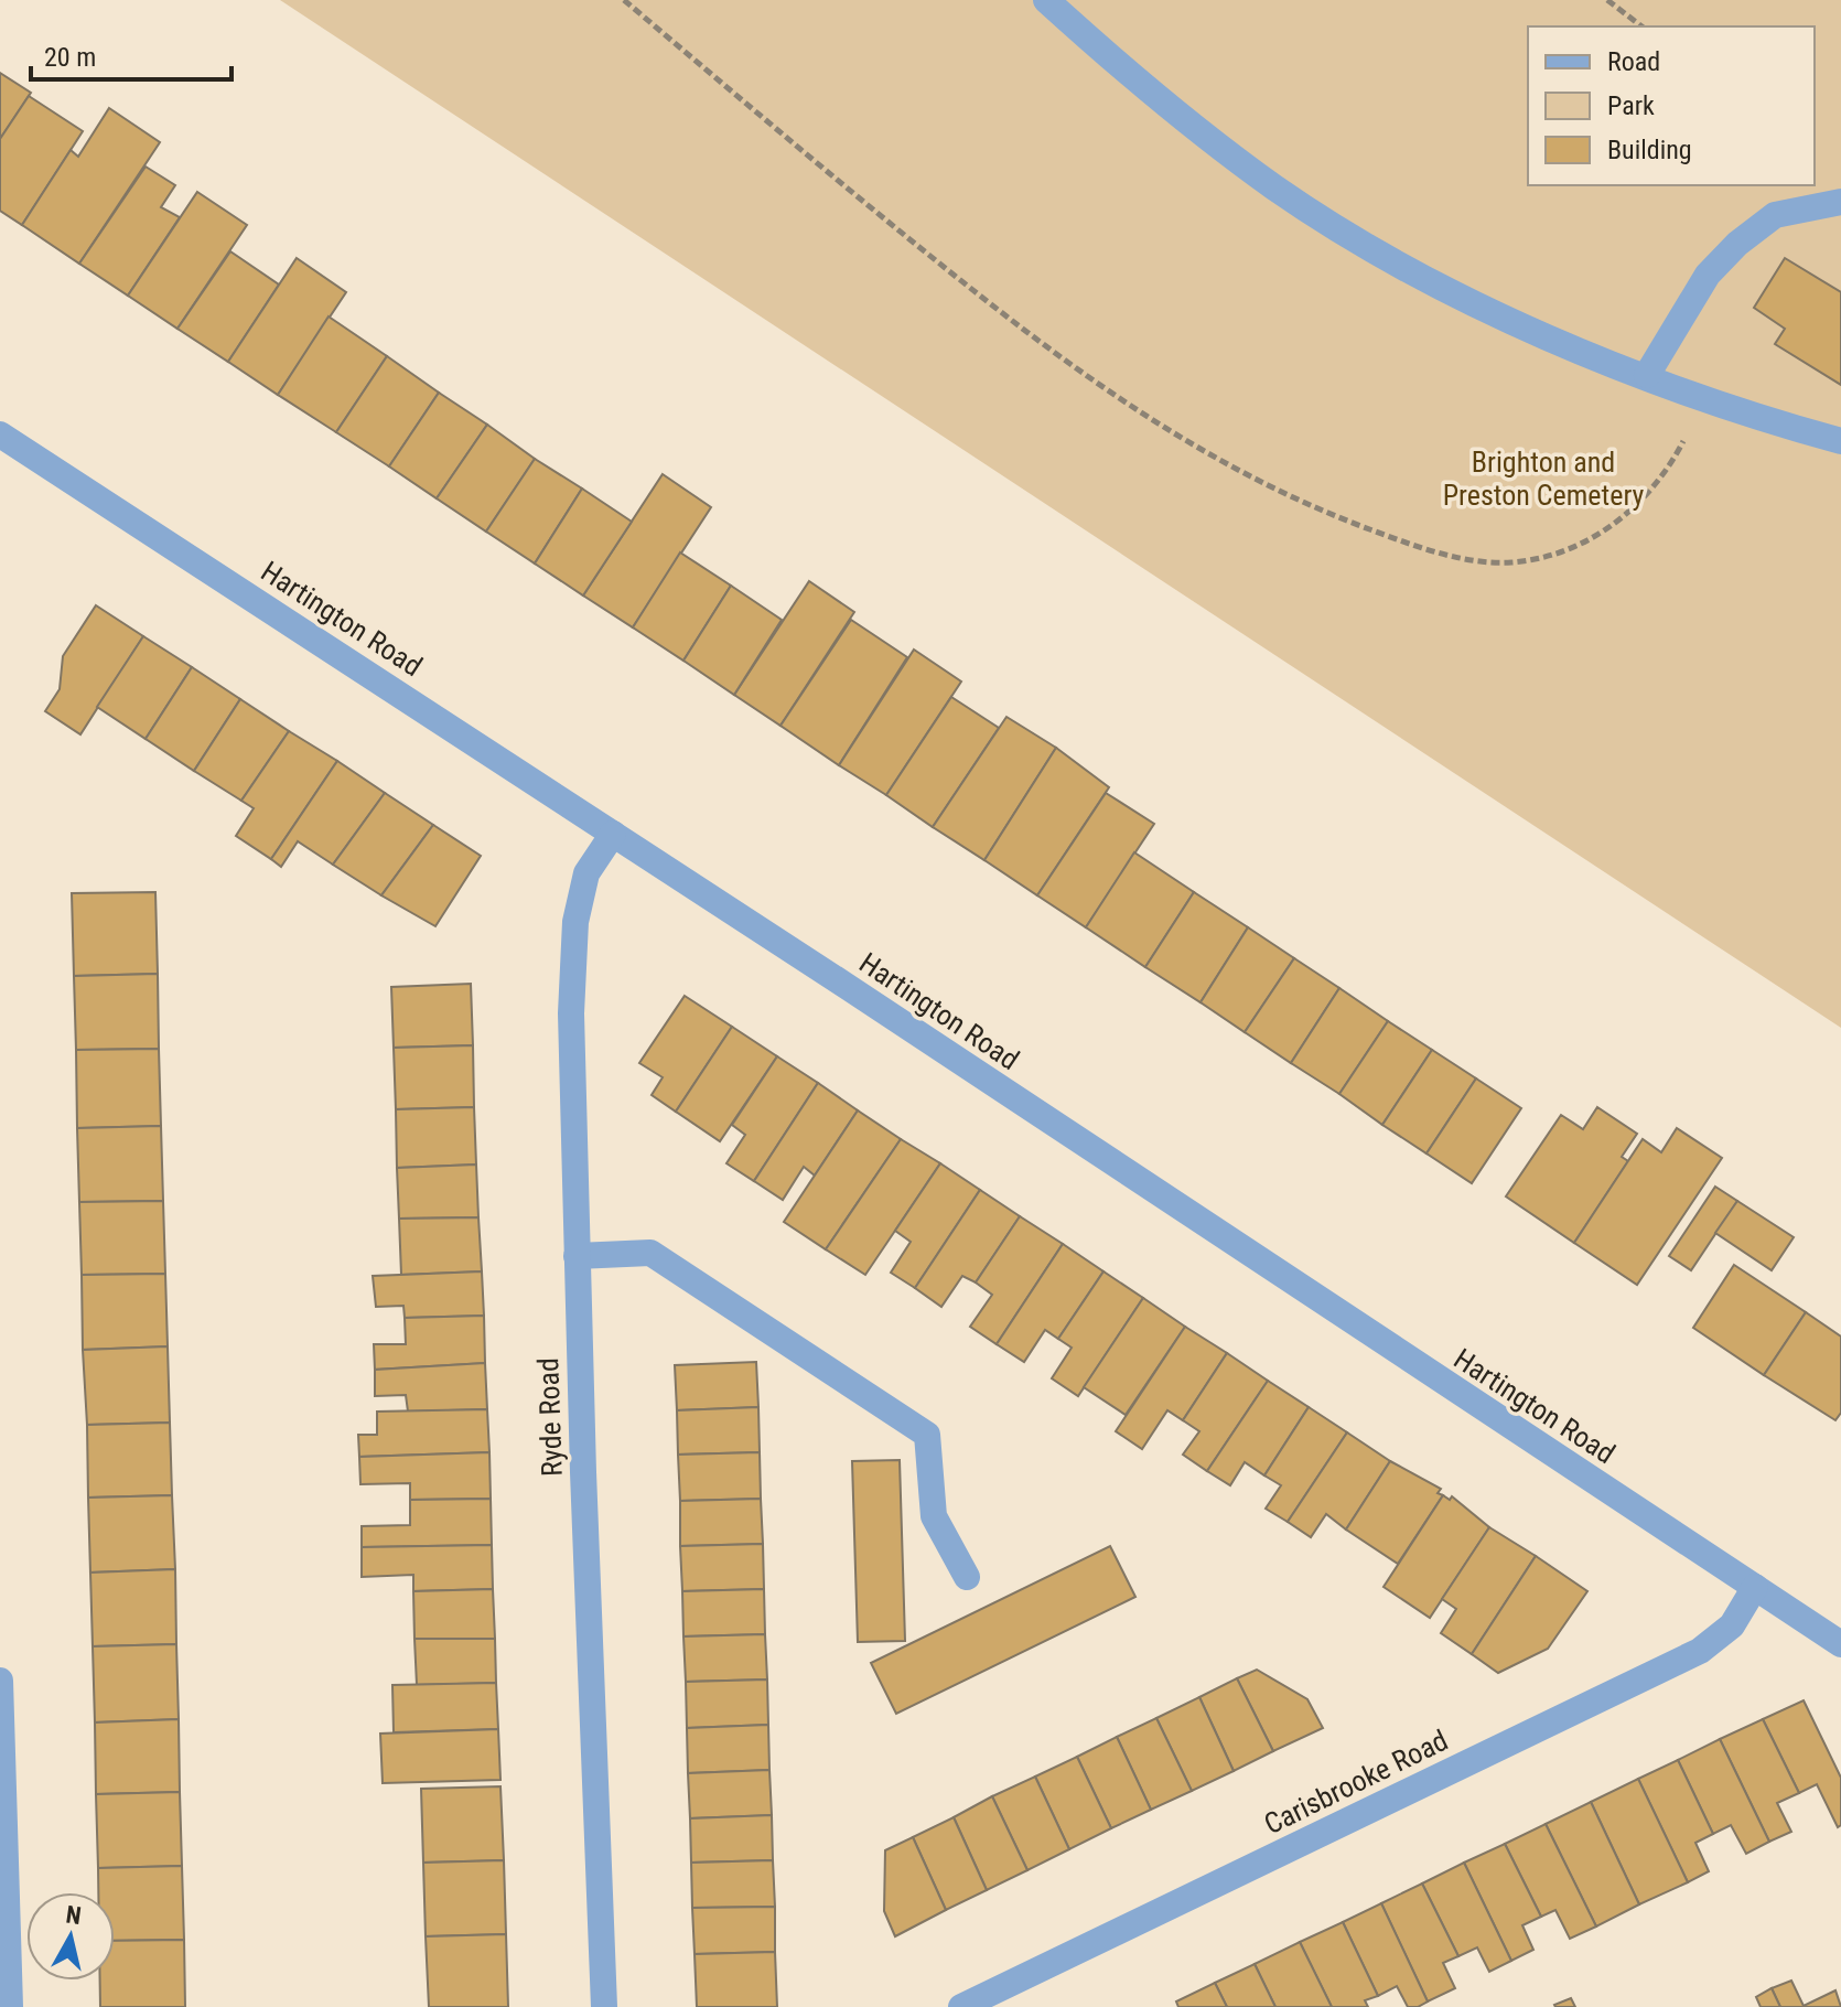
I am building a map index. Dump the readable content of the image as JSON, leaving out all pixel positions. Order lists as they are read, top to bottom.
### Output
{
  "streets": {
    "street": ["Hartington Road", "Ryde Road", "Carisbrooke Road"]
  },
  "crossings": [
    ["Hartington Road", "Ryde Road"],
    ["Hartington Road", "Carisbrooke Road"]
  ],
  "parks": ["Brighton and Preston Cemetery"],
  "legend": ["Road", "Park", "Building"],
  "scale_bar": "20 m",
  "north": "top"
}
